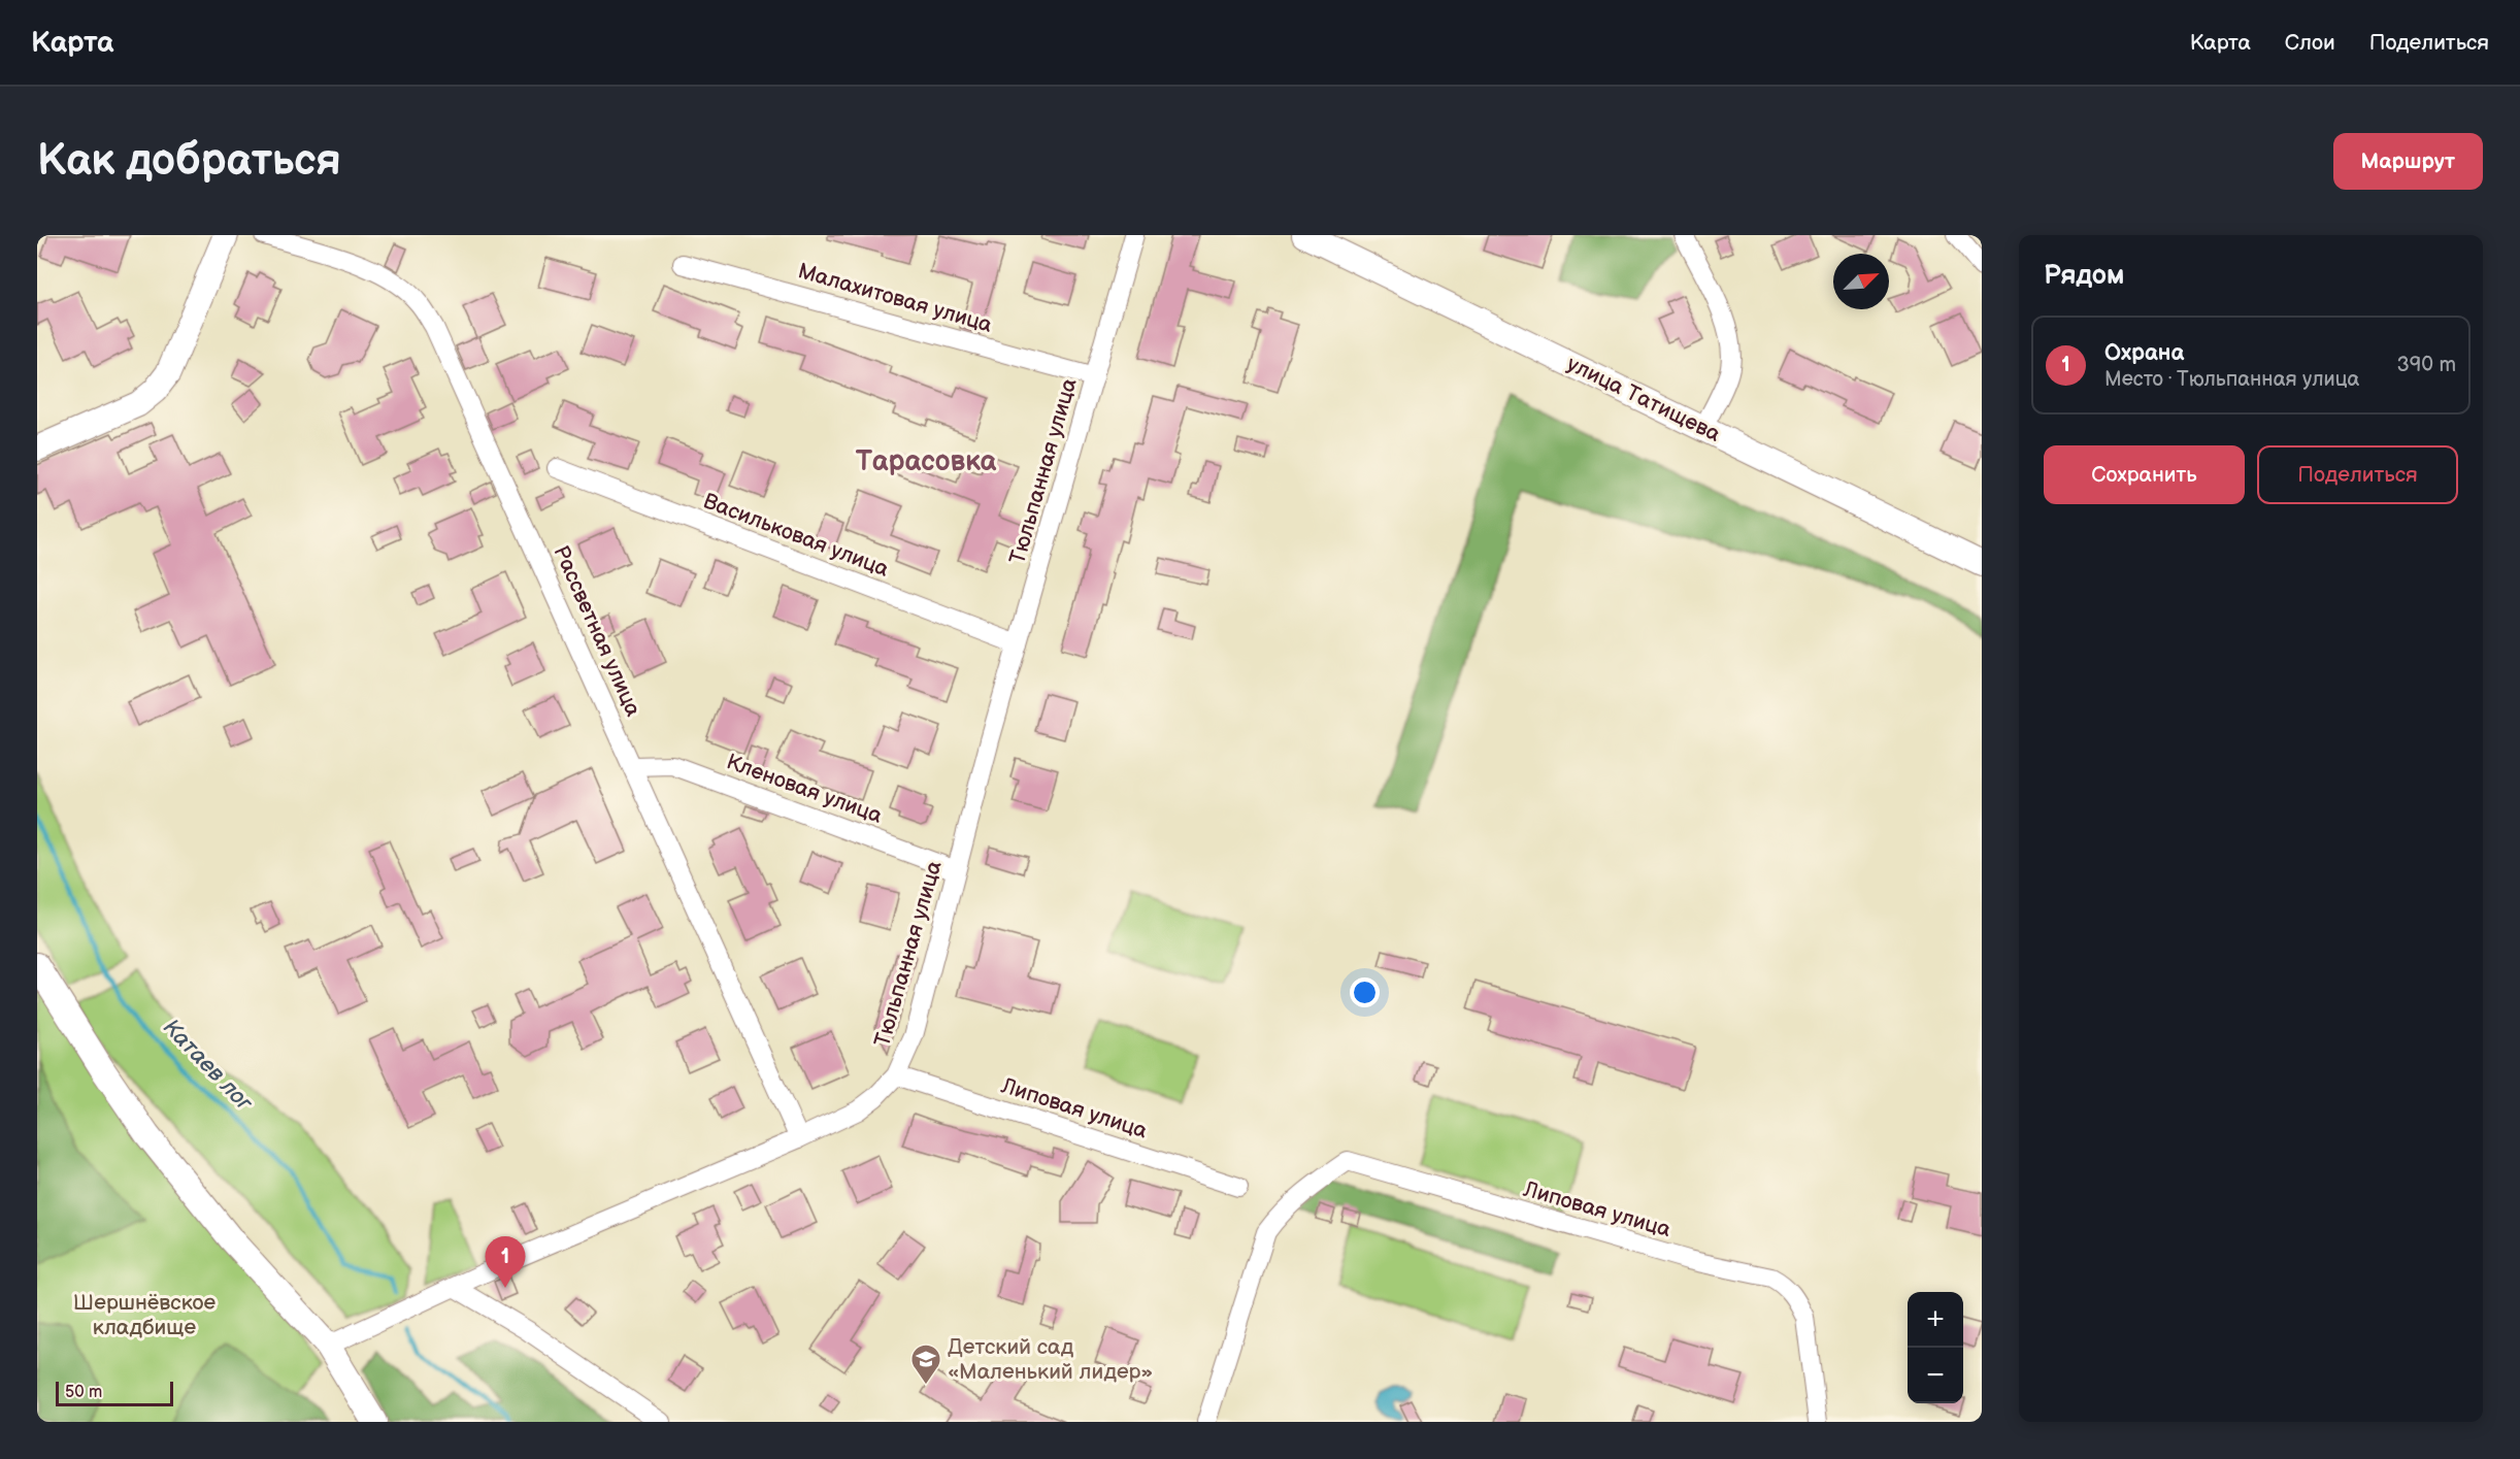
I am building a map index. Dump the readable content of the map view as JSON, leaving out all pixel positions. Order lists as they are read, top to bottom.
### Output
{
  "streets": {
    "street": [
      "Малахитовая улица",
      "улица Татищева",
      "Тюльпанная улица",
      "Васильковая улица",
      "Рассветная улица",
      "Кленовая улица",
      "Липовая улица"
    ]
  },
  "crossings": [
    ["Малахитовая улица", "Тюльпанная улица"],
    ["Тюльпанная улица", "Васильковая улица"],
    ["Тюльпанная улица", "Рассветная улица"],
    ["Тюльпанная улица", "Кленовая улица"],
    ["Тюльпанная улица", "Липовая улица"],
    ["Рассветная улица", "Кленовая улица"]
  ],
  "districts": ["Тарасовка"],
  "water": ["Катаев лог"],
  "parks": ["Шершнёвское кладбище"],
  "places": {
    "school or university": ["Детский сад «Маленький лидер»"]
  },
  "scale_bar": "50 m",
  "north": "top right",
  "page": {
    "header": "Карта",
    "nav": ["Карта", "Слои", "Поделиться"],
    "buttons": [
      "Маршрут",
      ["Сохранить", "Поделиться"]
    ],
    "title": "Как добраться",
    "heading": "Рядом",
    "list": [
      {
        "mark": "1",
        "name": "Охрана",
        "note": "Место · Тюльпанная улица",
        "value": "390 m"
      }
    ],
    "pins": "1",
    "map_buttons": ["+", "−"],
    "scale": "50 m"
  }
}
